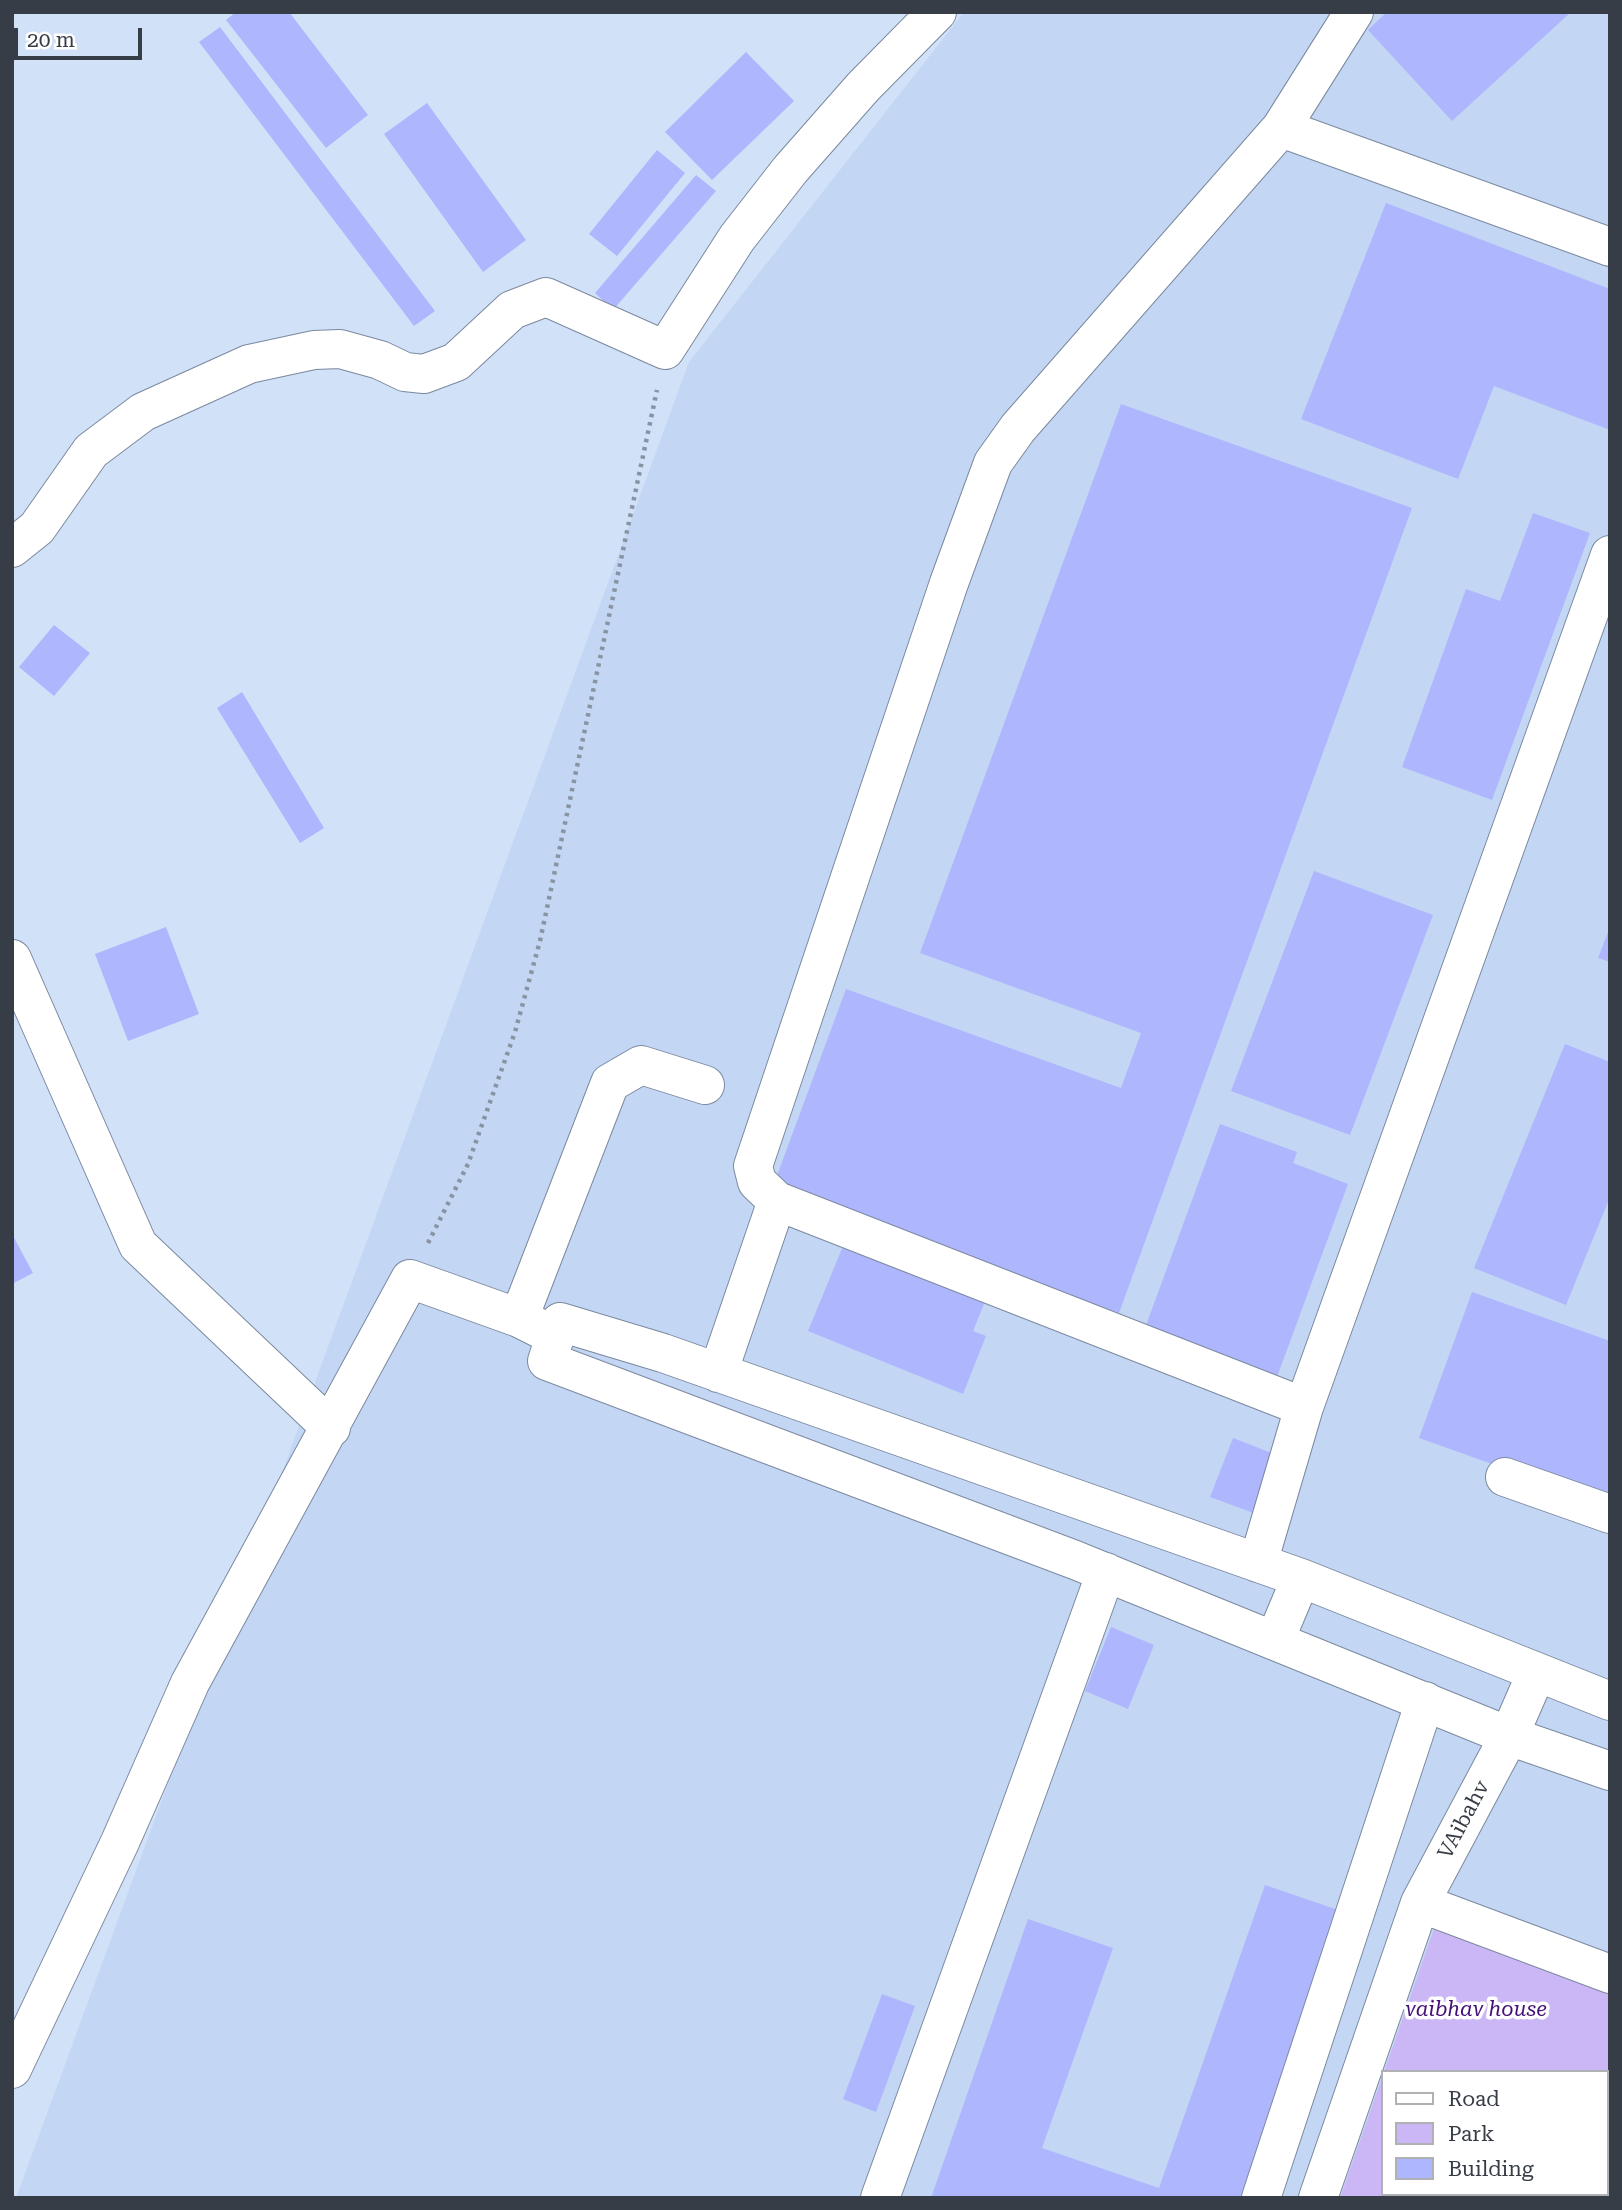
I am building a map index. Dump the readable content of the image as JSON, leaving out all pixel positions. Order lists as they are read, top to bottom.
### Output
{
  "streets": {
    "street": ["VAibahv"]
  },
  "parks": ["vaibhav house"],
  "legend": ["Road", "Park", "Building"],
  "scale_bar": "20 m"
}
